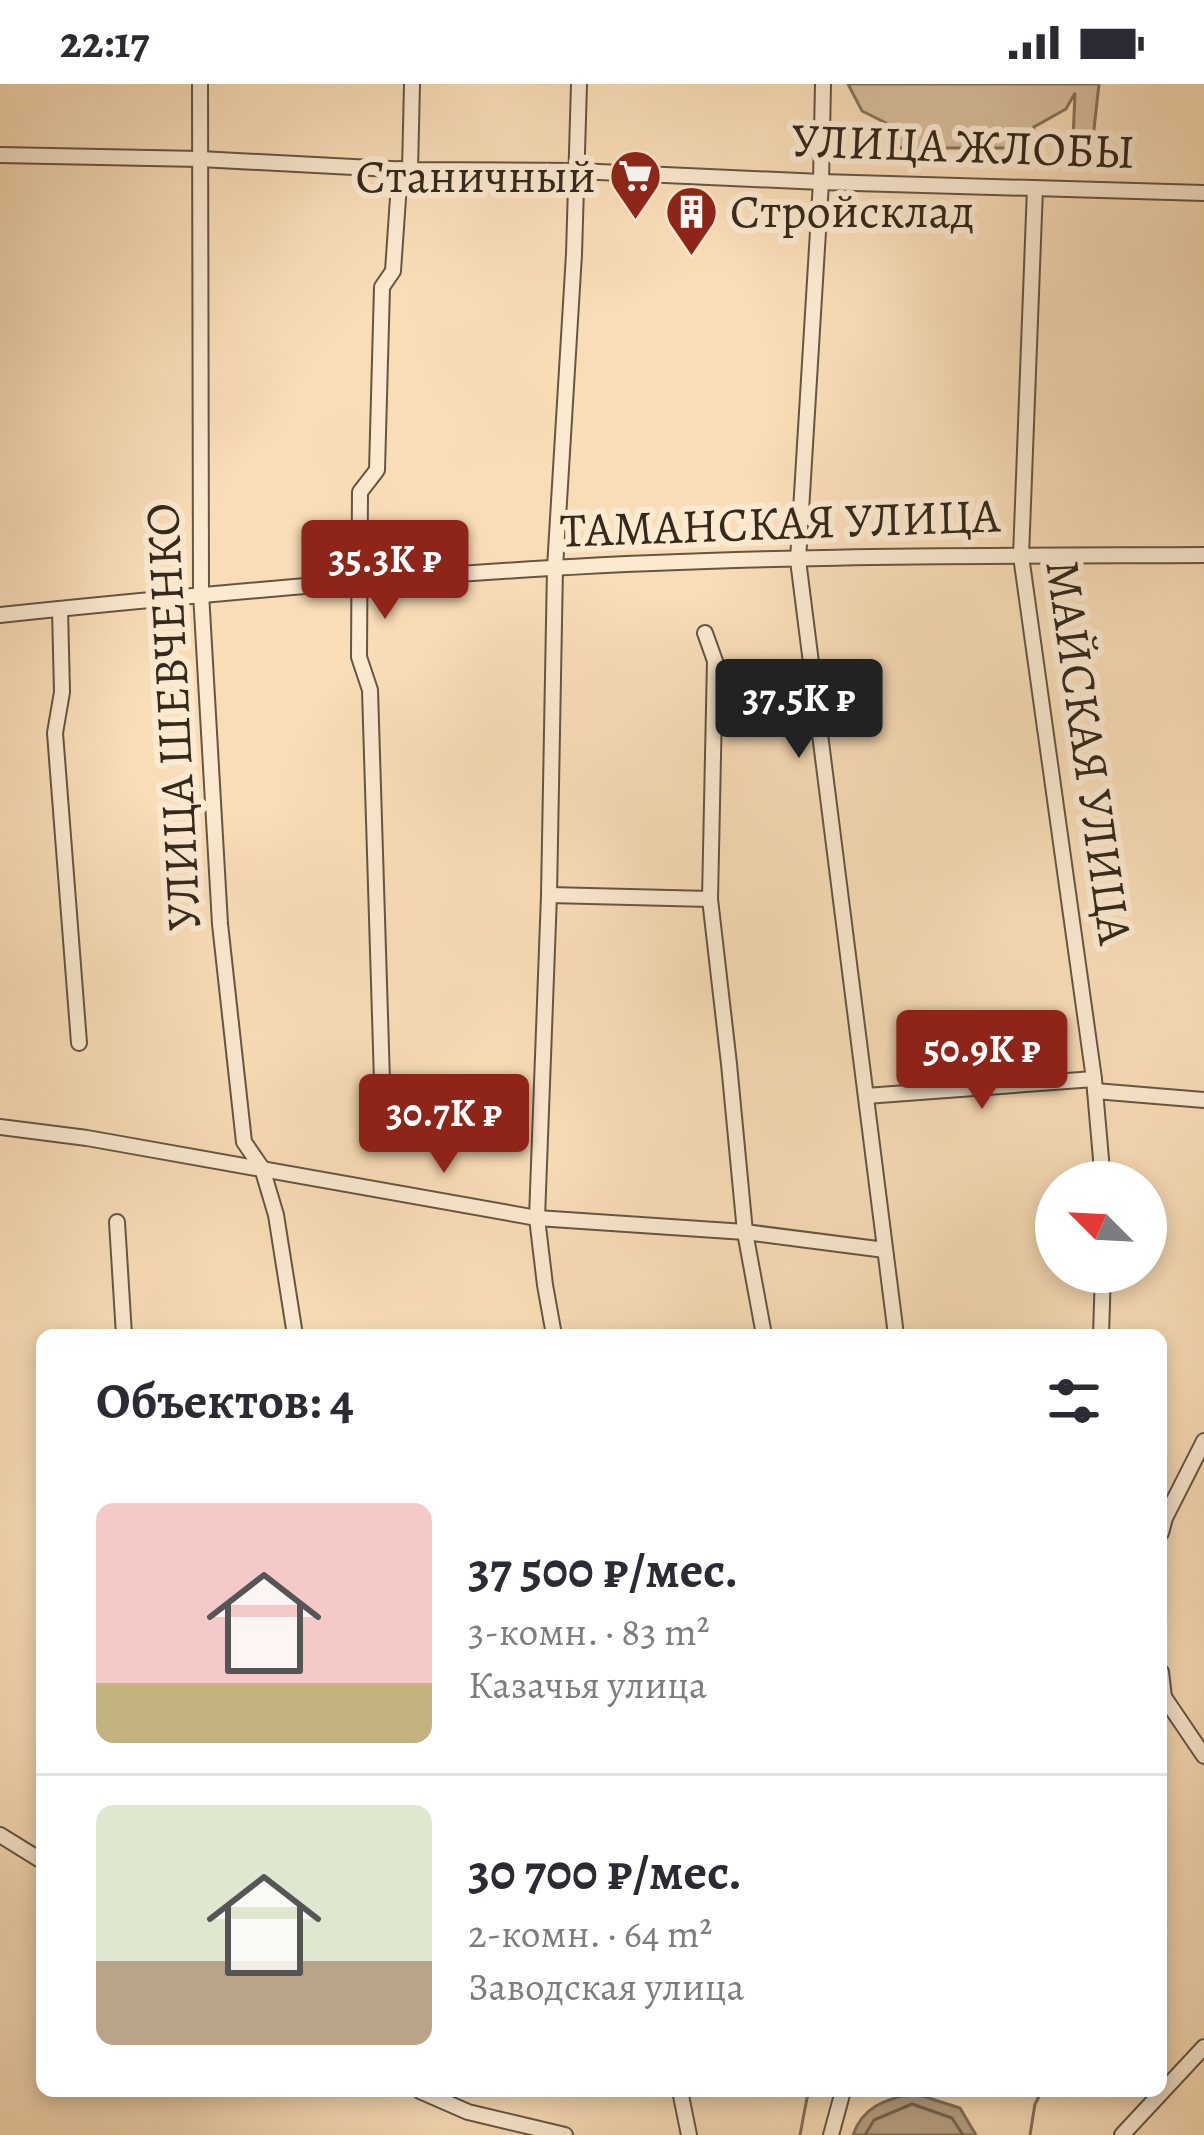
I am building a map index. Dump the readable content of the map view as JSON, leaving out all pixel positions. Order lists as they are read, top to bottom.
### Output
{
  "streets": {
    "street": [
      "УЛИЦА ЖЛОБЫ",
      "ТАМАНСКАЯ УЛИЦА",
      "УЛИЦА ШЕВЧЕНКО",
      "МАЙСКАЯ УЛИЦА"
    ]
  },
  "crossings": [
    ["УЛИЦА ЖЛОБЫ", "УЛИЦА ШЕВЧЕНКО"],
    ["УЛИЦА ЖЛОБЫ", "МАЙСКАЯ УЛИЦА"],
    ["ТАМАНСКАЯ УЛИЦА", "УЛИЦА ШЕВЧЕНКО"],
    ["ТАМАНСКАЯ УЛИЦА", "МАЙСКАЯ УЛИЦА"]
  ],
  "places": {
    "supermarket": ["Станичный"],
    "building": ["Стройсклад"]
  },
  "north": "top left",
  "page": {
    "status": "22:17",
    "price": [
      "35.3K ₽",
      "37.5K ₽",
      "50.9K ₽",
      "30.7K ₽"
    ],
    "heading": "Объектов: 4",
    "list": [
      {
        "name": "37 500 ₽/мес.",
        "note": "3-комн. · 83 m² · Казачья улица"
      },
      {
        "name": "30 700 ₽/мес.",
        "note": "2-комн. · 64 m² · Заводская улица"
      }
    ]
  }
}
